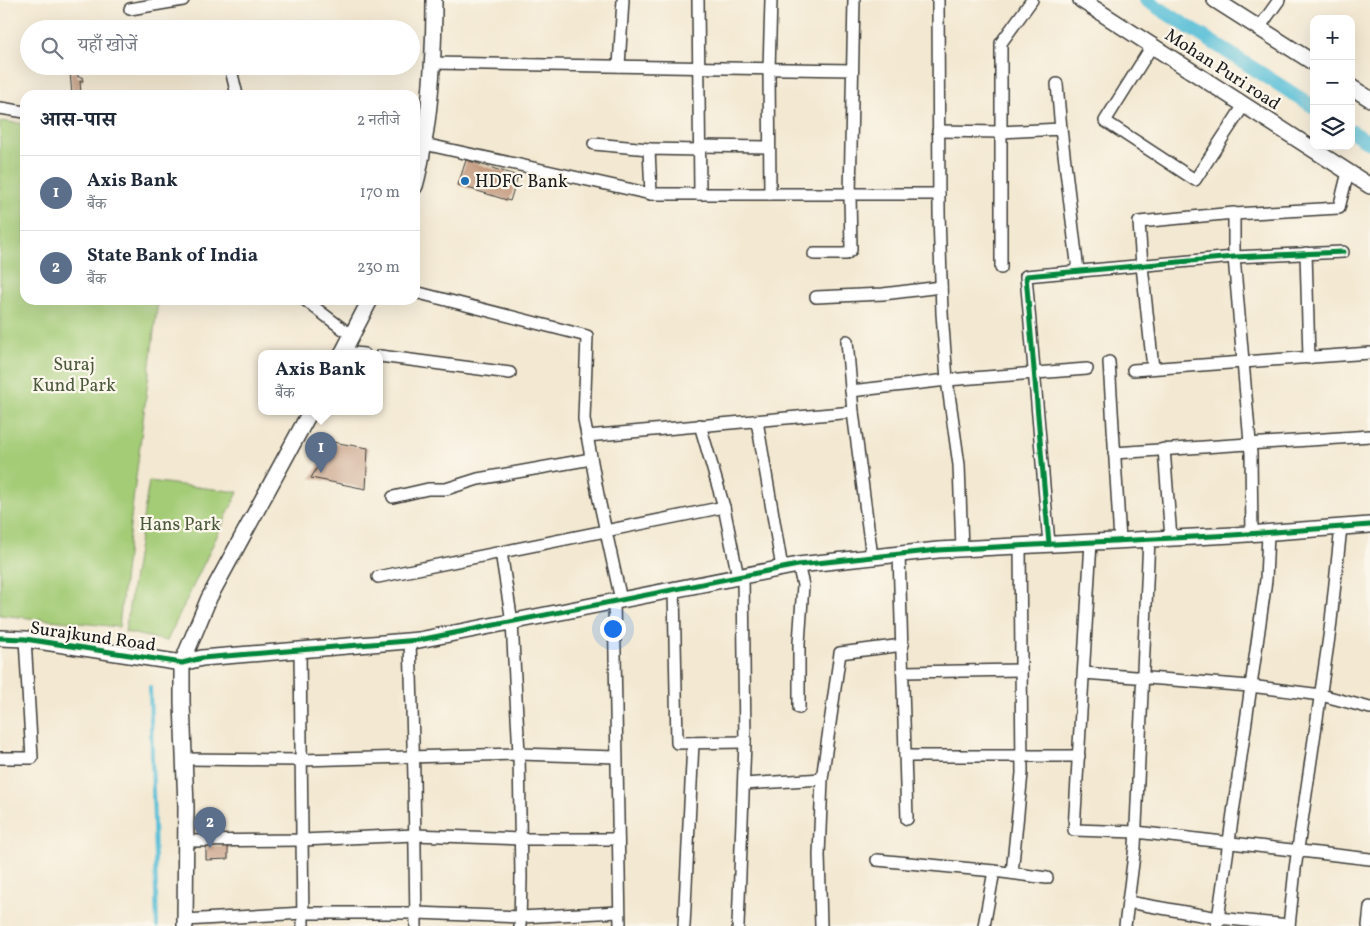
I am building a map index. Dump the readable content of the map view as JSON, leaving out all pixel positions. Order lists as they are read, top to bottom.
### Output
{
  "streets": {
    "street": ["Mohan Puri road", "Surajkund Road"]
  },
  "parks": ["Suraj Kund Park", "Hans Park"],
  "places": ["HDFC Bank"],
  "page": {
    "map_buttons": ["+", "−"],
    "search": "यहाँ खोजें",
    "heading": ["आस-पास", "2 नतीजे"],
    "list": [
      {
        "mark": "1",
        "name": "Axis Bank",
        "note": "बैंक",
        "value": "170 m"
      },
      {
        "mark": "2",
        "name": "State Bank of India",
        "note": "बैंक",
        "value": "230 m"
      }
    ],
    "popup": ["Axis Bank", "बैंक"],
    "pins": ["1", "2"]
  }
}
